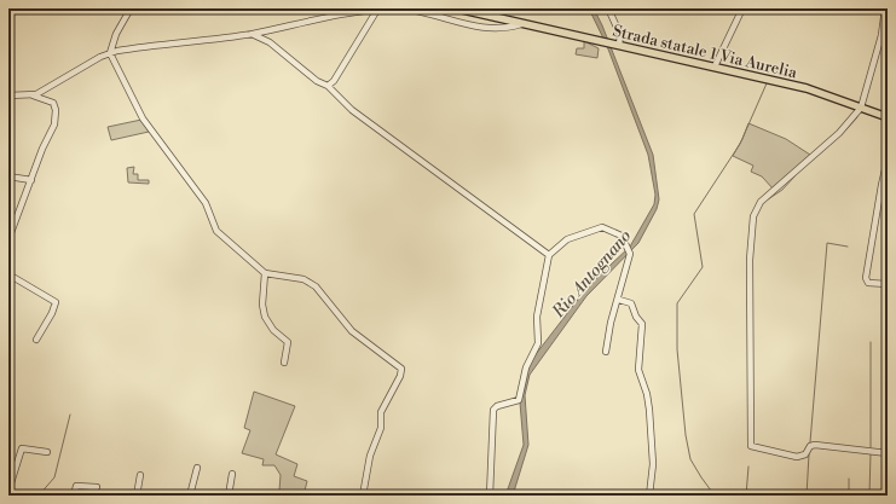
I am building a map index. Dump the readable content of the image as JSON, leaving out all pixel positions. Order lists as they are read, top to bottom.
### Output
{
  "streets": {
    "main road": ["Strada statale 1 Via Aurelia"]
  },
  "water": ["Rio Antognano"]
}
